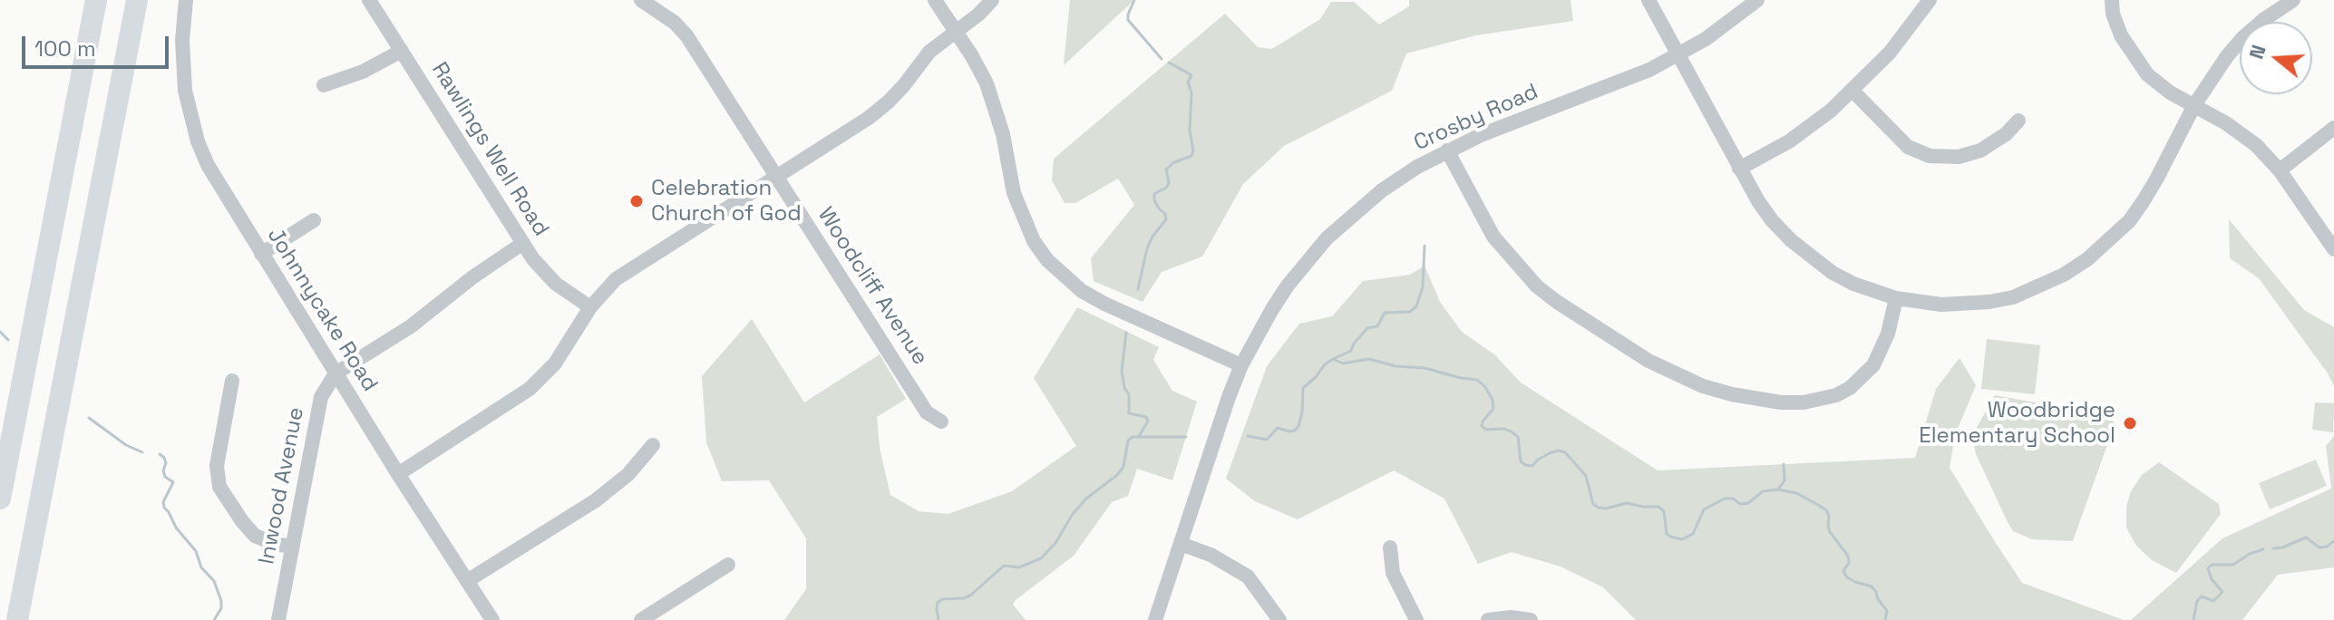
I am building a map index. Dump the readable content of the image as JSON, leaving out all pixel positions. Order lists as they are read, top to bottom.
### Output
{
  "streets": {
    "street": [
      "Crosby Road",
      "Rawlings Well Road",
      "Woodcliff Avenue",
      "Johnnycake Road",
      "Inwood Avenue"
    ]
  },
  "crossings": [
    ["Johnnycake Road", "Inwood Avenue"]
  ],
  "places": ["Celebration Church of God", "Woodbridge Elementary School"],
  "scale_bar": "100 m",
  "north": "left"
}
